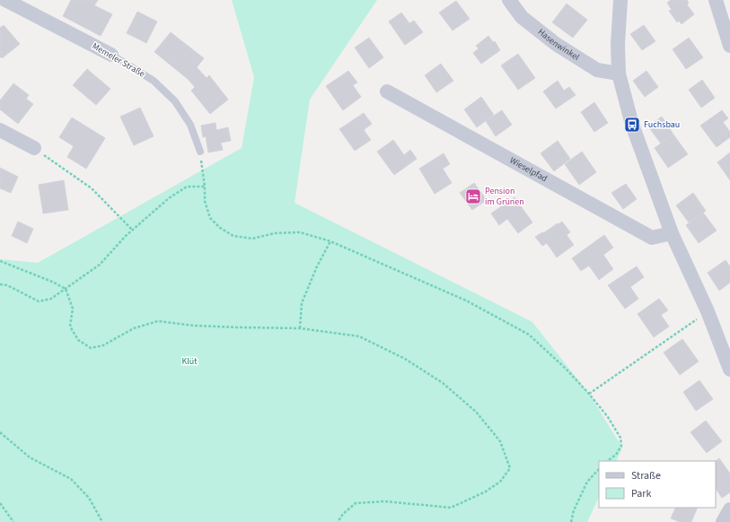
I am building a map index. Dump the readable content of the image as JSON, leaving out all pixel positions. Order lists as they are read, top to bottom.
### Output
{
  "streets": {
    "street": ["Hasenwinkel", "Memeler Straße", "Wieselpfad"]
  },
  "parks": ["Klüt"],
  "places": {
    "bus stop": ["Fuchsbau"],
    "hotel": ["Pension im Grünen"]
  },
  "legend": ["Straße", "Park"]
}
